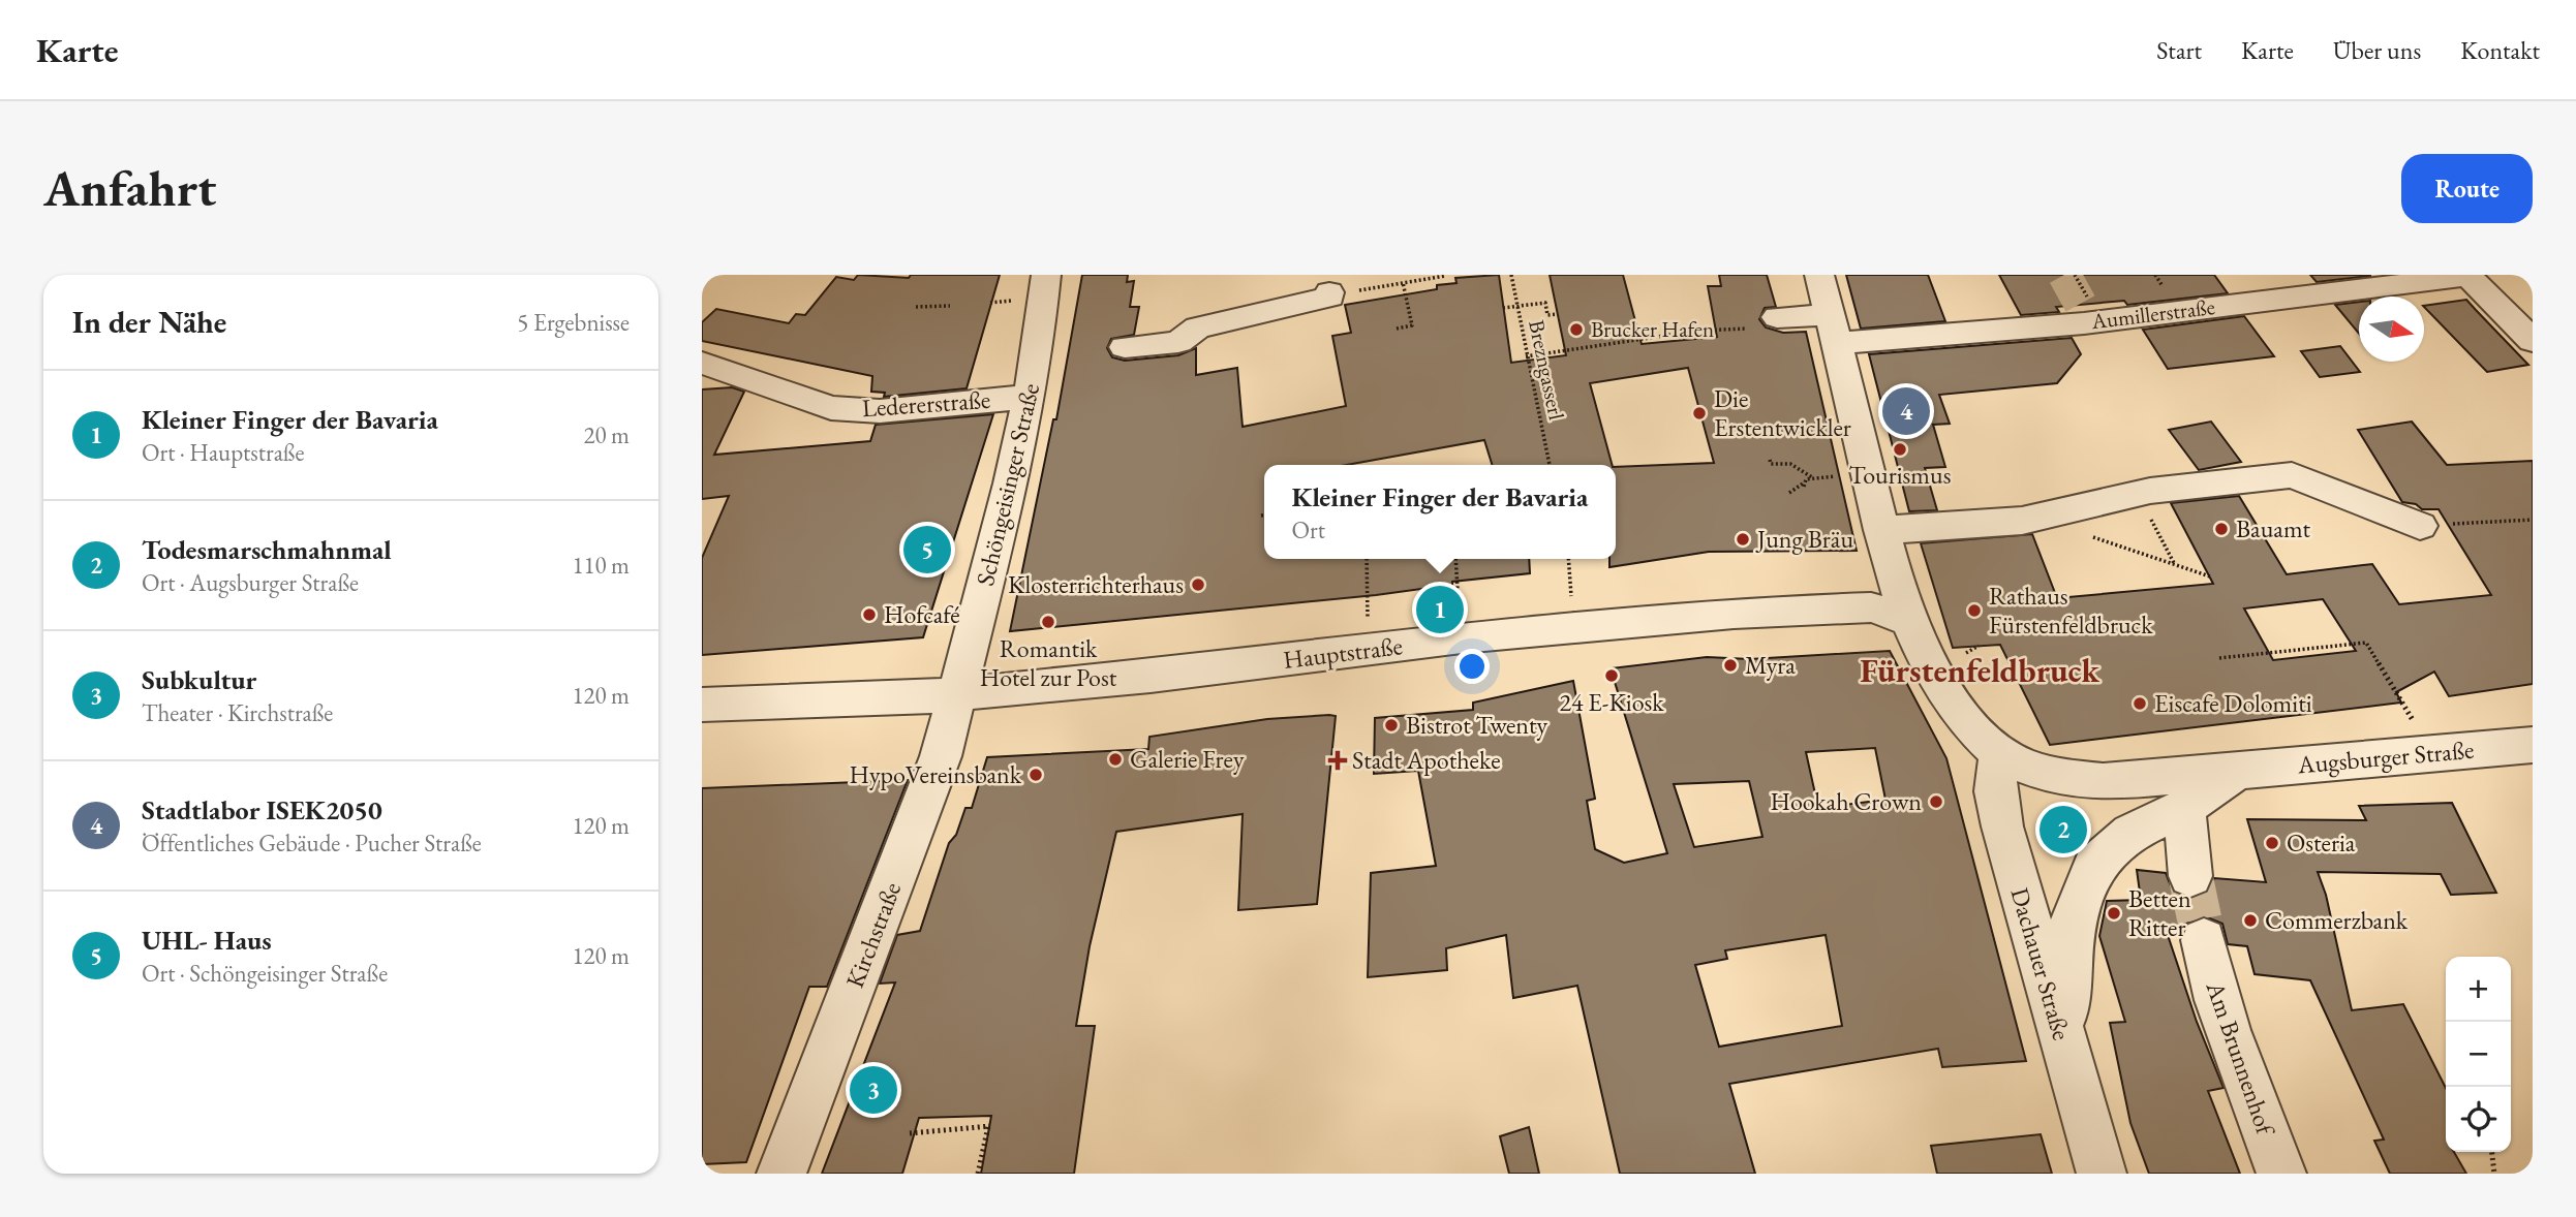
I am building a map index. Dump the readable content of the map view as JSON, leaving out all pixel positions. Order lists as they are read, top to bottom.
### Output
{
  "streets": {
    "street": [
      "Aumillerstraße",
      "Ledererstraße",
      "Schöngeisinger Straße",
      "Hauptstraße",
      "Augsburger Straße",
      "Kirchstraße",
      "Dachauer Straße",
      "Am Brunnenhof"
    ],
    "path": ["Brezngasserl"]
  },
  "crossings": [
    ["Ledererstraße", "Schöngeisinger Straße"],
    ["Schöngeisinger Straße", "Hauptstraße"],
    ["Schöngeisinger Straße", "Kirchstraße"],
    ["Hauptstraße", "Kirchstraße"],
    ["Augsburger Straße", "Dachauer Straße"]
  ],
  "districts": ["Fürstenfeldbruck"],
  "places": {
    "other": [
      "Brucker Hafen",
      "Die Erstentwickler",
      "Tourismus",
      "Bauamt",
      "Jung Bräu",
      "Klosterrichterhaus",
      "Rathaus Fürstenfeldbruck",
      "Hofcafé",
      "Romantik Hotel zur Post",
      "Myra",
      "24 E-Kiosk",
      "Eiscafe Dolomiti",
      "Bistrot Twenty",
      "Galerie Frey",
      "HypoVereinsbank",
      "Hookah Crown",
      "Osteria",
      "Betten Ritter",
      "Commerzbank"
    ],
    "health": ["Stadt Apotheke"]
  },
  "north": "right",
  "page": {
    "header": "Karte",
    "nav": [
      "Start",
      "Karte",
      "Über uns",
      "Kontakt"
    ],
    "buttons": "Route",
    "title": "Anfahrt",
    "heading": ["In der Nähe", "5 Ergebnisse"],
    "list": [
      {
        "mark": "1",
        "name": "Kleiner Finger der Bavaria",
        "note": "Ort · Hauptstraße",
        "value": "20 m"
      },
      {
        "mark": "2",
        "name": "Todesmarschmahnmal",
        "note": "Ort · Augsburger Straße",
        "value": "110 m"
      },
      {
        "mark": "3",
        "name": "Subkultur",
        "note": "Theater · Kirchstraße",
        "value": "120 m"
      },
      {
        "mark": "4",
        "name": "Stadtlabor ISEK2050",
        "note": "Öffentliches Gebäude · Pucher Straße",
        "value": "120 m"
      },
      {
        "mark": "5",
        "name": "UHL- Haus",
        "note": "Ort · Schöngeisinger Straße",
        "value": "120 m"
      }
    ],
    "pins": [
      "4",
      "5",
      "1",
      "2",
      "3"
    ],
    "popup": ["Kleiner Finger der Bavaria", "Ort"],
    "map_buttons": ["+", "−"]
  }
}
